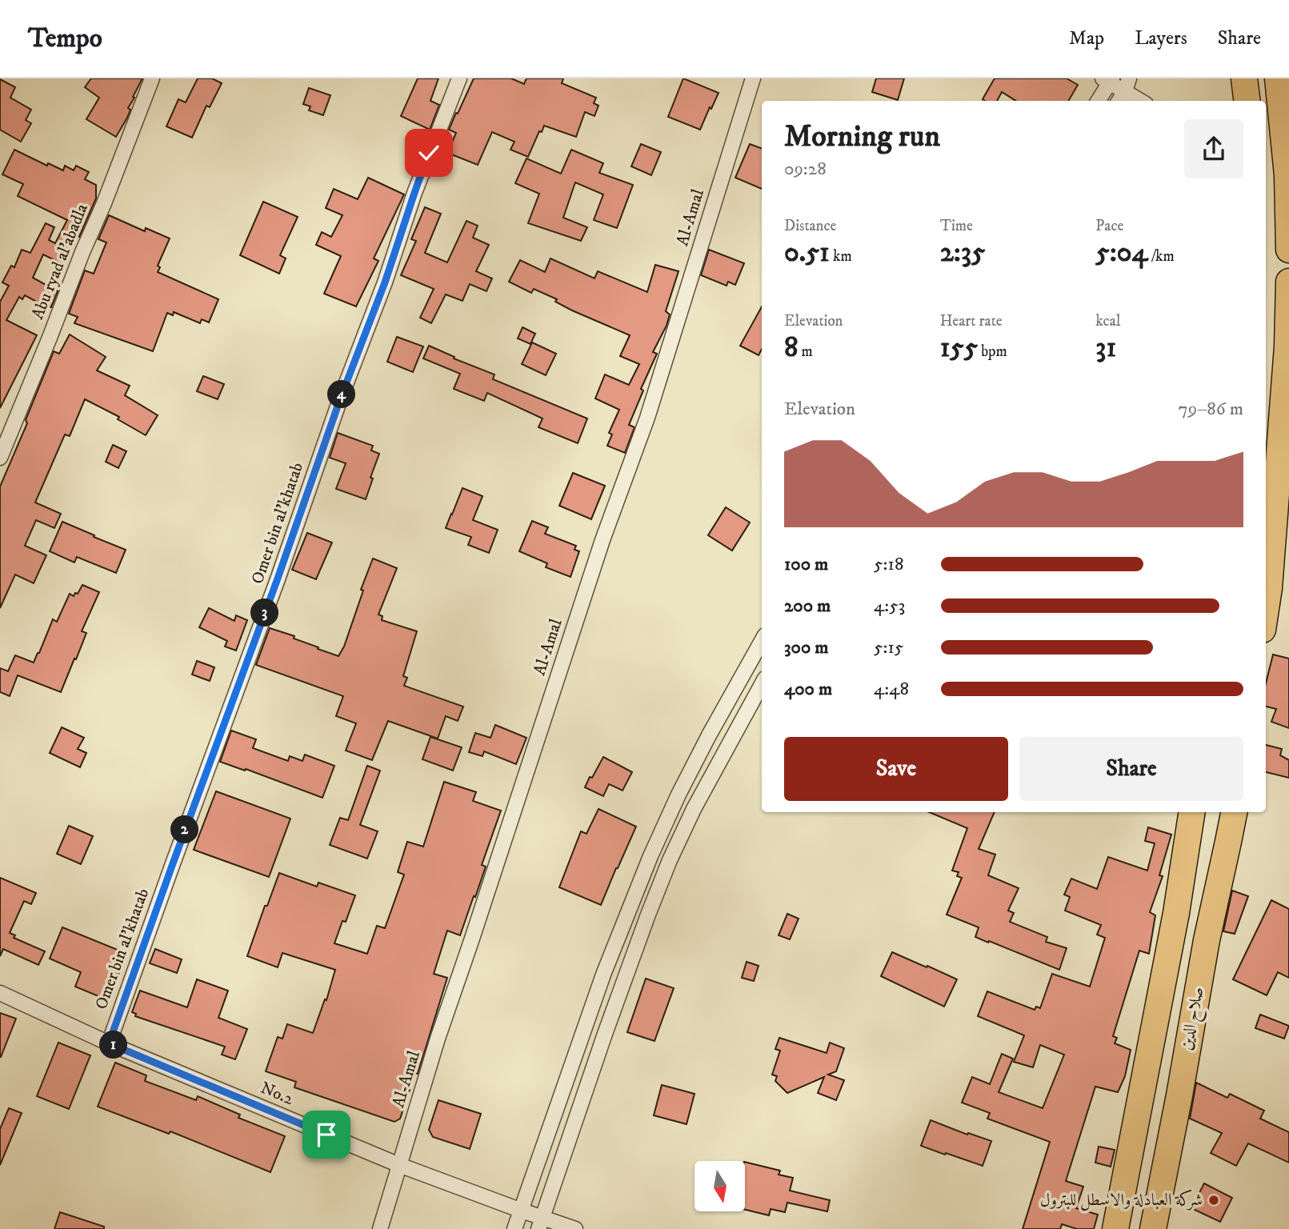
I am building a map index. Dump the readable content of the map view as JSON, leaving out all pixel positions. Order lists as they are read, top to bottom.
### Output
{
  "streets": {
    "highway": ["صلاح الدين"],
    "street": [
      "Al-Amal",
      "Abu ryad al'abadla",
      "Omer bin al'khatab",
      "No.2"
    ]
  },
  "crossings": [
    ["Al-Amal", "No.2"],
    ["Omer bin al'khatab", "No.2"]
  ],
  "places": ["شركة العبادلة والاسطل للبترول"],
  "north": "bottom",
  "page": {
    "header": "Tempo",
    "nav": ["Map", "Layers", "Share"],
    "heading": ["Morning run", "09:28"],
    "stats": [
      ["Distance", "0.51 km"],
      ["Time", "2:35"],
      ["Pace", "5:04 /km"],
      ["Elevation", "8 m"],
      ["Heart rate", "155 bpm"],
      ["kcal", "31"]
    ],
    "pins": [
      "4",
      "3",
      "2",
      "1"
    ],
    "chart": ["Elevation", "79–86 m"],
    "list": [
      {
        "name": "100 m",
        "note": "5:18"
      },
      {
        "name": "200 m",
        "note": "4:53"
      },
      {
        "name": "300 m",
        "note": "5:15"
      },
      {
        "name": "400 m",
        "note": "4:48"
      }
    ],
    "buttons": ["Save", "Share"]
  }
}
